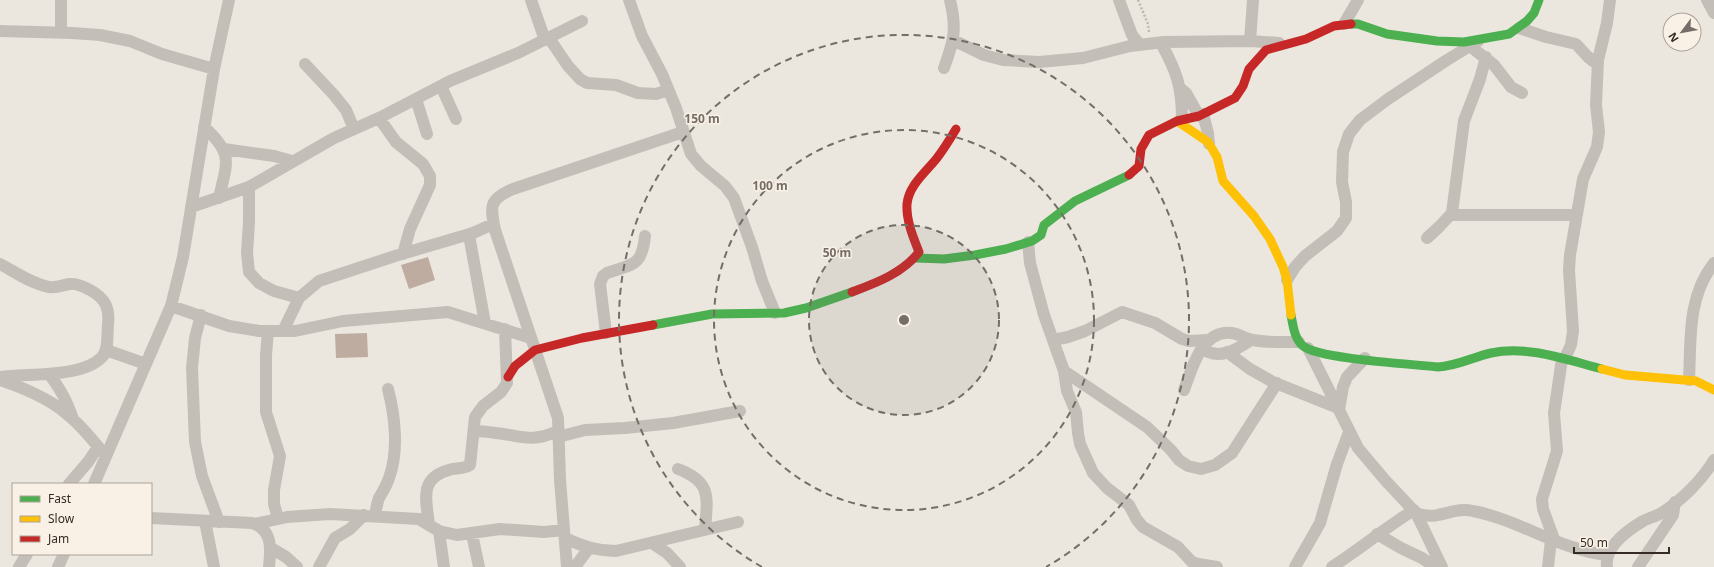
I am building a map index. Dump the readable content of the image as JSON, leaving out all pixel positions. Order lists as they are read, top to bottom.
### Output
{
  "legend": ["Fast", "Slow", "Jam"],
  "scale_bar": "50 m",
  "north": "bottom left",
  "rings": ["150 m", "100 m", "50 m"]
}
